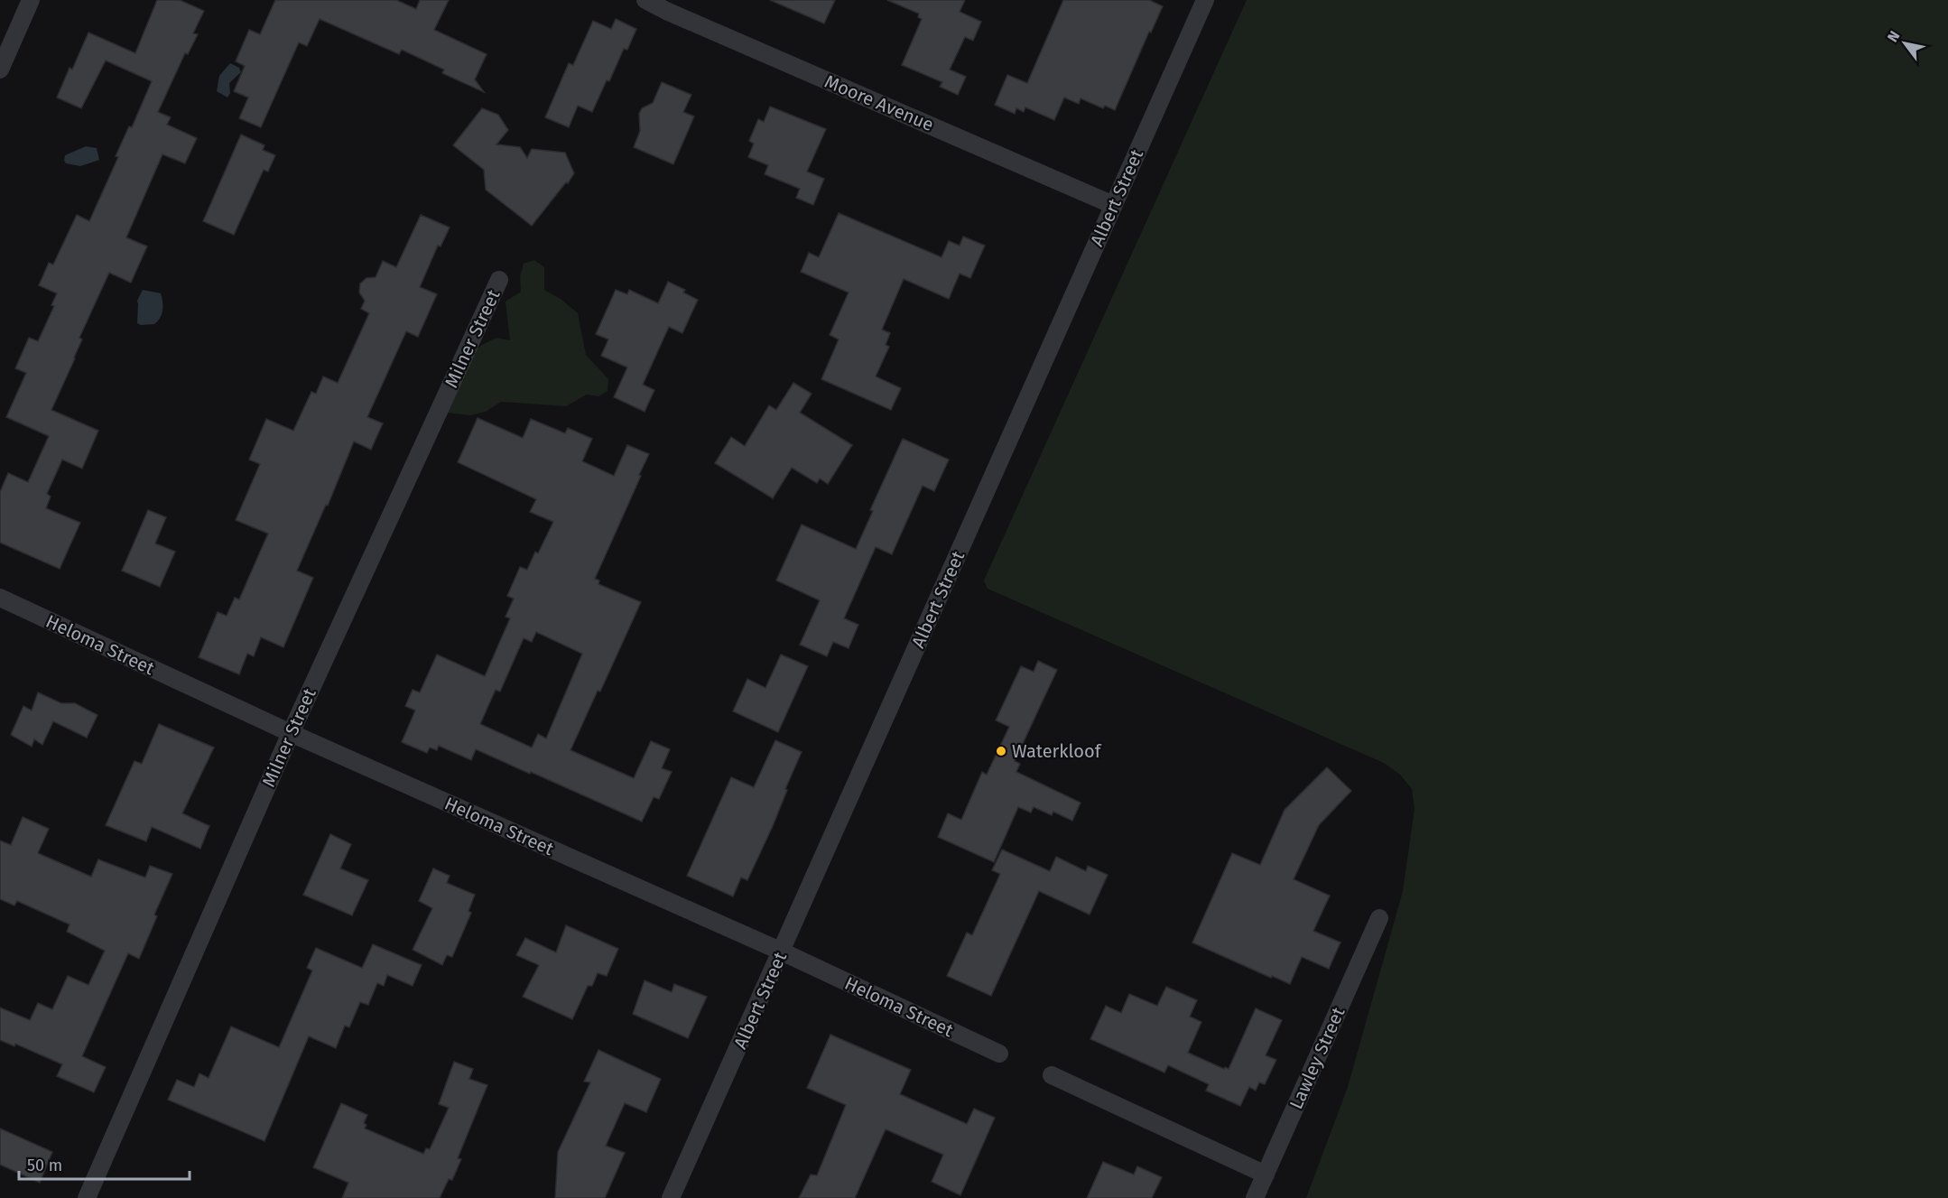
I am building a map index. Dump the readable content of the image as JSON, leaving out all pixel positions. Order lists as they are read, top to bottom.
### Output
{
  "streets": {
    "street": [
      "Moore Avenue",
      "Albert Street",
      "Milner Street",
      "Heloma Street",
      "Lawley Street"
    ]
  },
  "crossings": [
    ["Moore Avenue", "Albert Street"],
    ["Albert Street", "Heloma Street"],
    ["Milner Street", "Heloma Street"]
  ],
  "places": ["Waterkloof"],
  "scale_bar": "50 m",
  "north": "top left"
}
